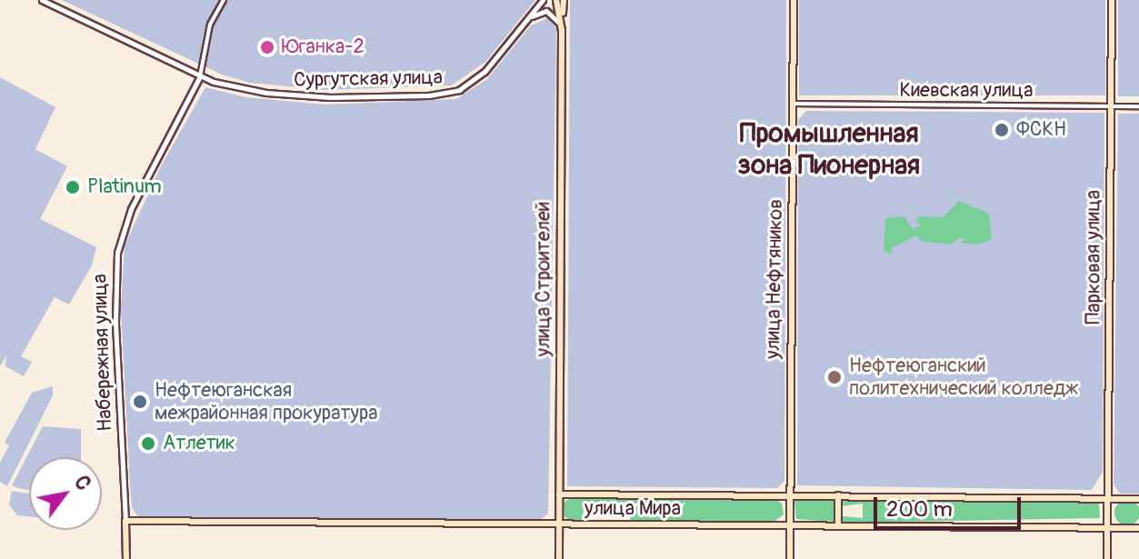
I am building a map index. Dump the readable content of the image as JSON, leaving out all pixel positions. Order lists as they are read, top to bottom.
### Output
{
  "streets": {
    "main road": [
      "Парковая улица",
      "улица Строителей",
      "улица Нефтяников",
      "Набережная улица",
      "улица Мира"
    ],
    "street": ["Сургутская улица", "Киевская улица"]
  },
  "crossings": [
    ["Сургутская улица", "Набережная улица"],
    ["Киевская улица", "Парковая улица"],
    ["Киевская улица", "улица Нефтяников"],
    ["Парковая улица", "улица Мира"],
    ["улица Строителей", "улица Мира"],
    ["улица Нефтяников", "улица Мира"],
    ["Набережная улица", "улица Мира"]
  ],
  "districts": ["Промышленная зона Пионерная"],
  "places": [
    "Юганка-2",
    "ФСКН",
    "Platinum",
    "Нефтеюганский политехнический колледж",
    "Нефтеюганская межрайонная прокуратура",
    "Атлетик"
  ],
  "scale_bar": "200 m",
  "north": "top right"
}
